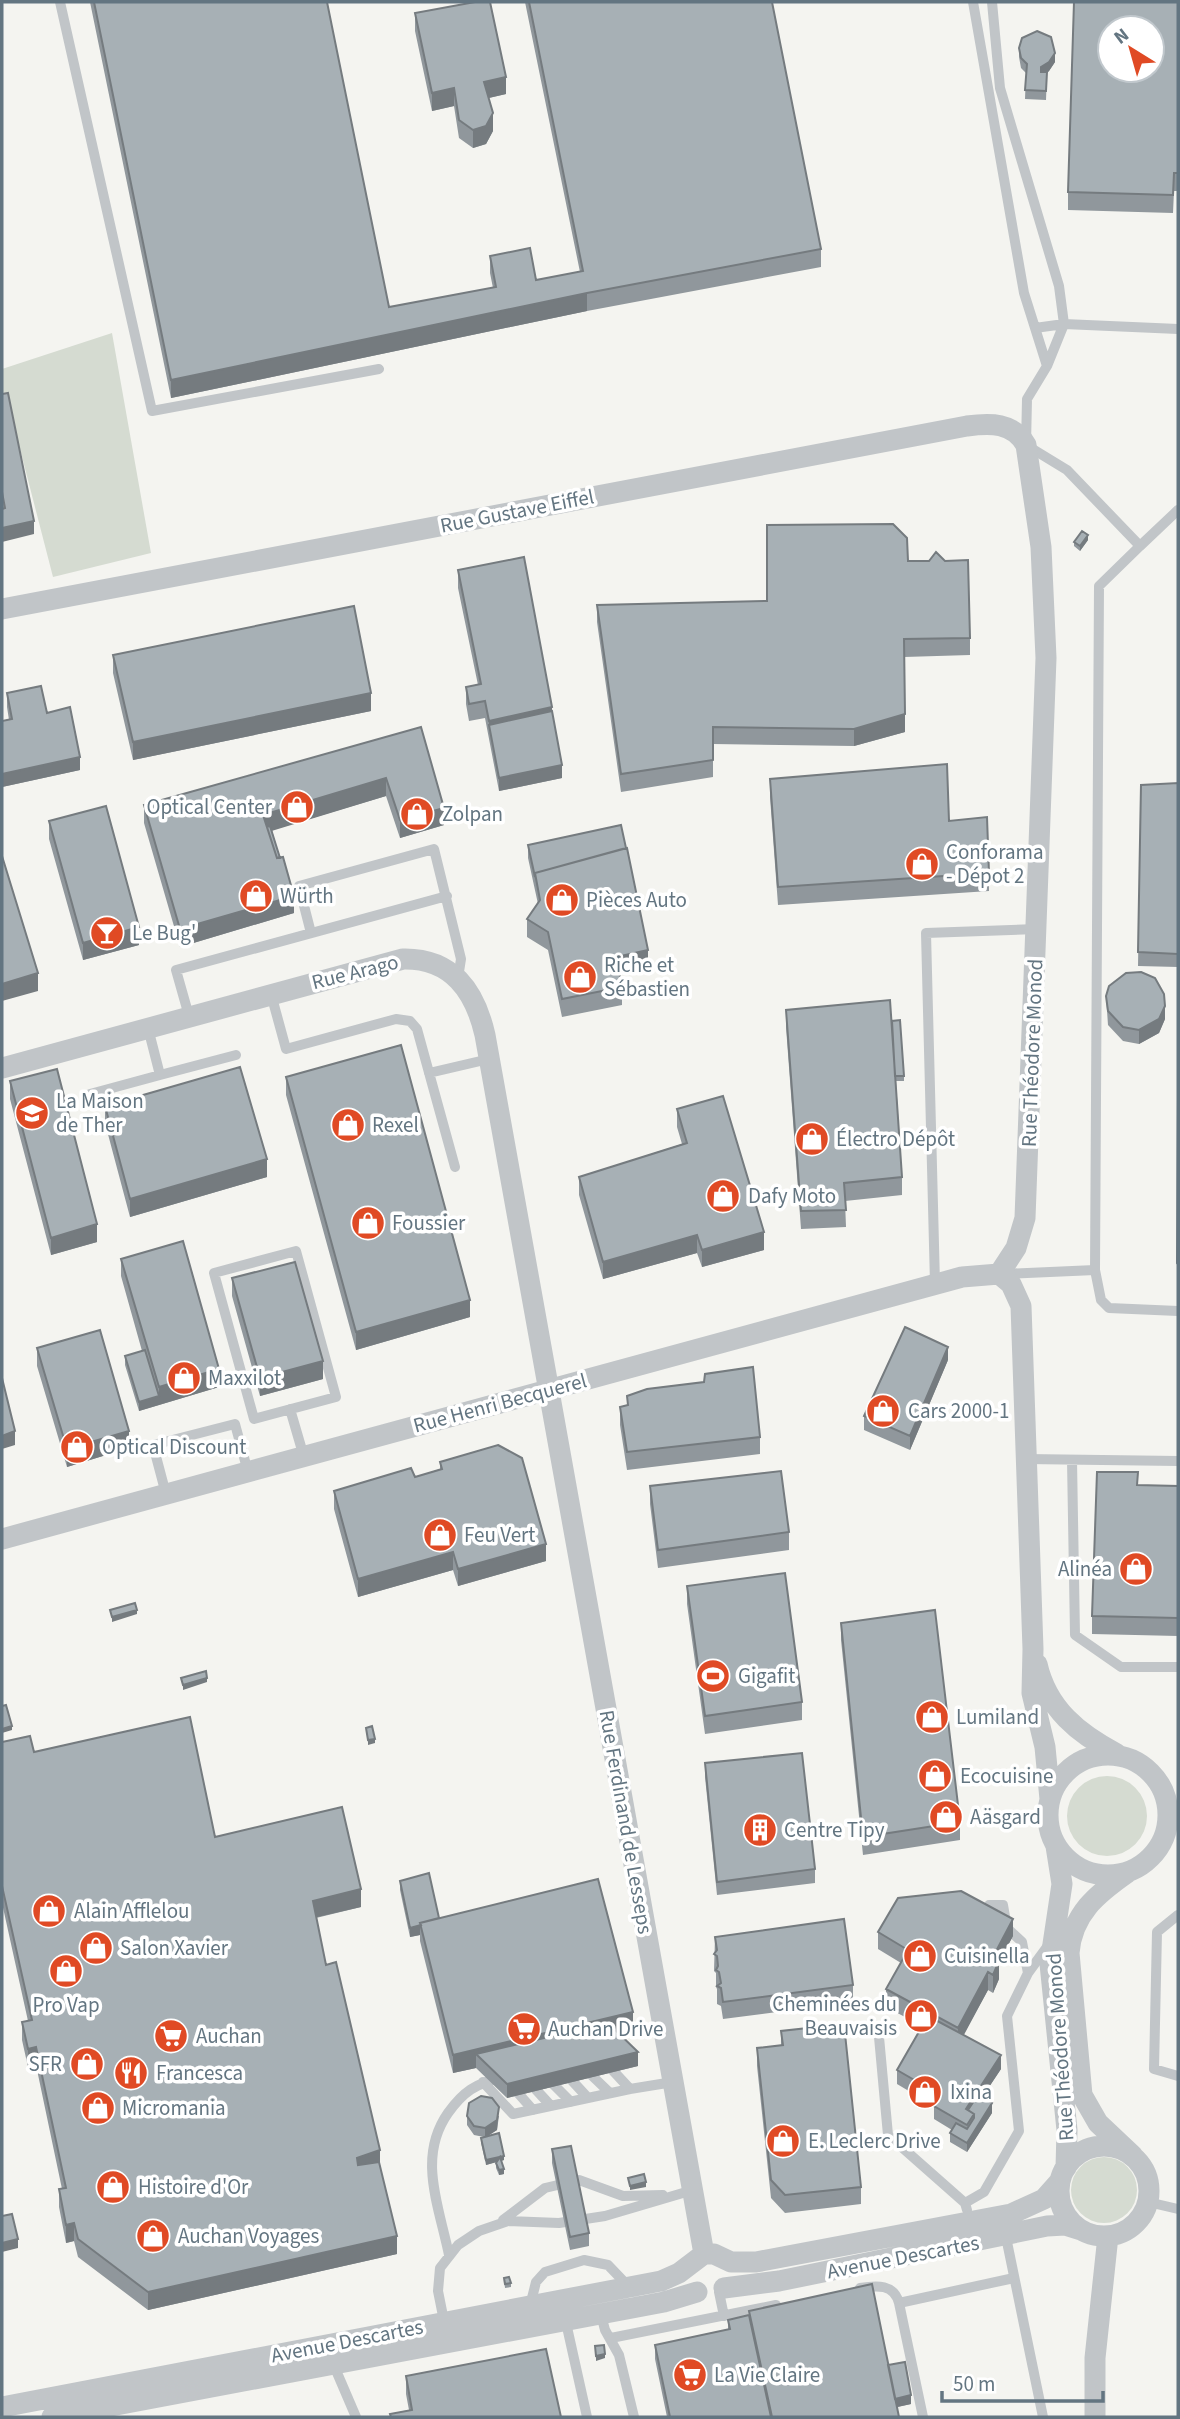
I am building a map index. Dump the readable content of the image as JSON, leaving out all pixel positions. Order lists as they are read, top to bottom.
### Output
{
  "streets": {
    "street": [
      "Rue Gustave Eiffel",
      "Rue Arago",
      "Rue Théodore Monod",
      "Rue Henri Becquerel",
      "Rue Ferdinand de Lesseps",
      "Avenue Descartes"
    ]
  },
  "crossings": [
    ["Rue Gustave Eiffel", "Rue Théodore Monod"],
    ["Rue Arago", "Rue Henri Becquerel"],
    ["Rue Arago", "Rue Ferdinand de Lesseps"],
    ["Rue Théodore Monod", "Rue Henri Becquerel"],
    ["Rue Théodore Monod", "Avenue Descartes"],
    ["Rue Henri Becquerel", "Rue Ferdinand de Lesseps"],
    ["Rue Ferdinand de Lesseps", "Avenue Descartes"]
  ],
  "places": {
    "shop": [
      "Optical Center",
      "Zolpan",
      "Conforama - Dépot 2",
      "Würth",
      "Pièces Auto",
      "Riche et Sébastien",
      "Rexel",
      "Électro Dépôt",
      "Dafy Moto",
      "Foussier",
      "Maxxilot",
      "Cars 2000-1",
      "Optical Discount",
      "Feu Vert",
      "Alinéa",
      "Lumiland",
      "Ecocuisine",
      "Aäsgard",
      "Alain Afflelou",
      "Salon Xavier",
      "Cuisinella",
      "Pro Vap",
      "Cheminées du Beauvaisis",
      "SFR",
      "Ixina",
      "Micromania",
      "E. Leclerc Drive",
      "Histoire d'Or",
      "Auchan Voyages"
    ],
    "bar": ["Le Bug'"],
    "school or university": ["La Maison de Ther"],
    "sports": ["Gigafit"],
    "building": ["Centre Tipy"],
    "supermarket": ["Auchan Drive", "Auchan", "La Vie Claire"],
    "restaurant": ["Francesca"]
  },
  "scale_bar": "50 m",
  "north": "top left"
}
